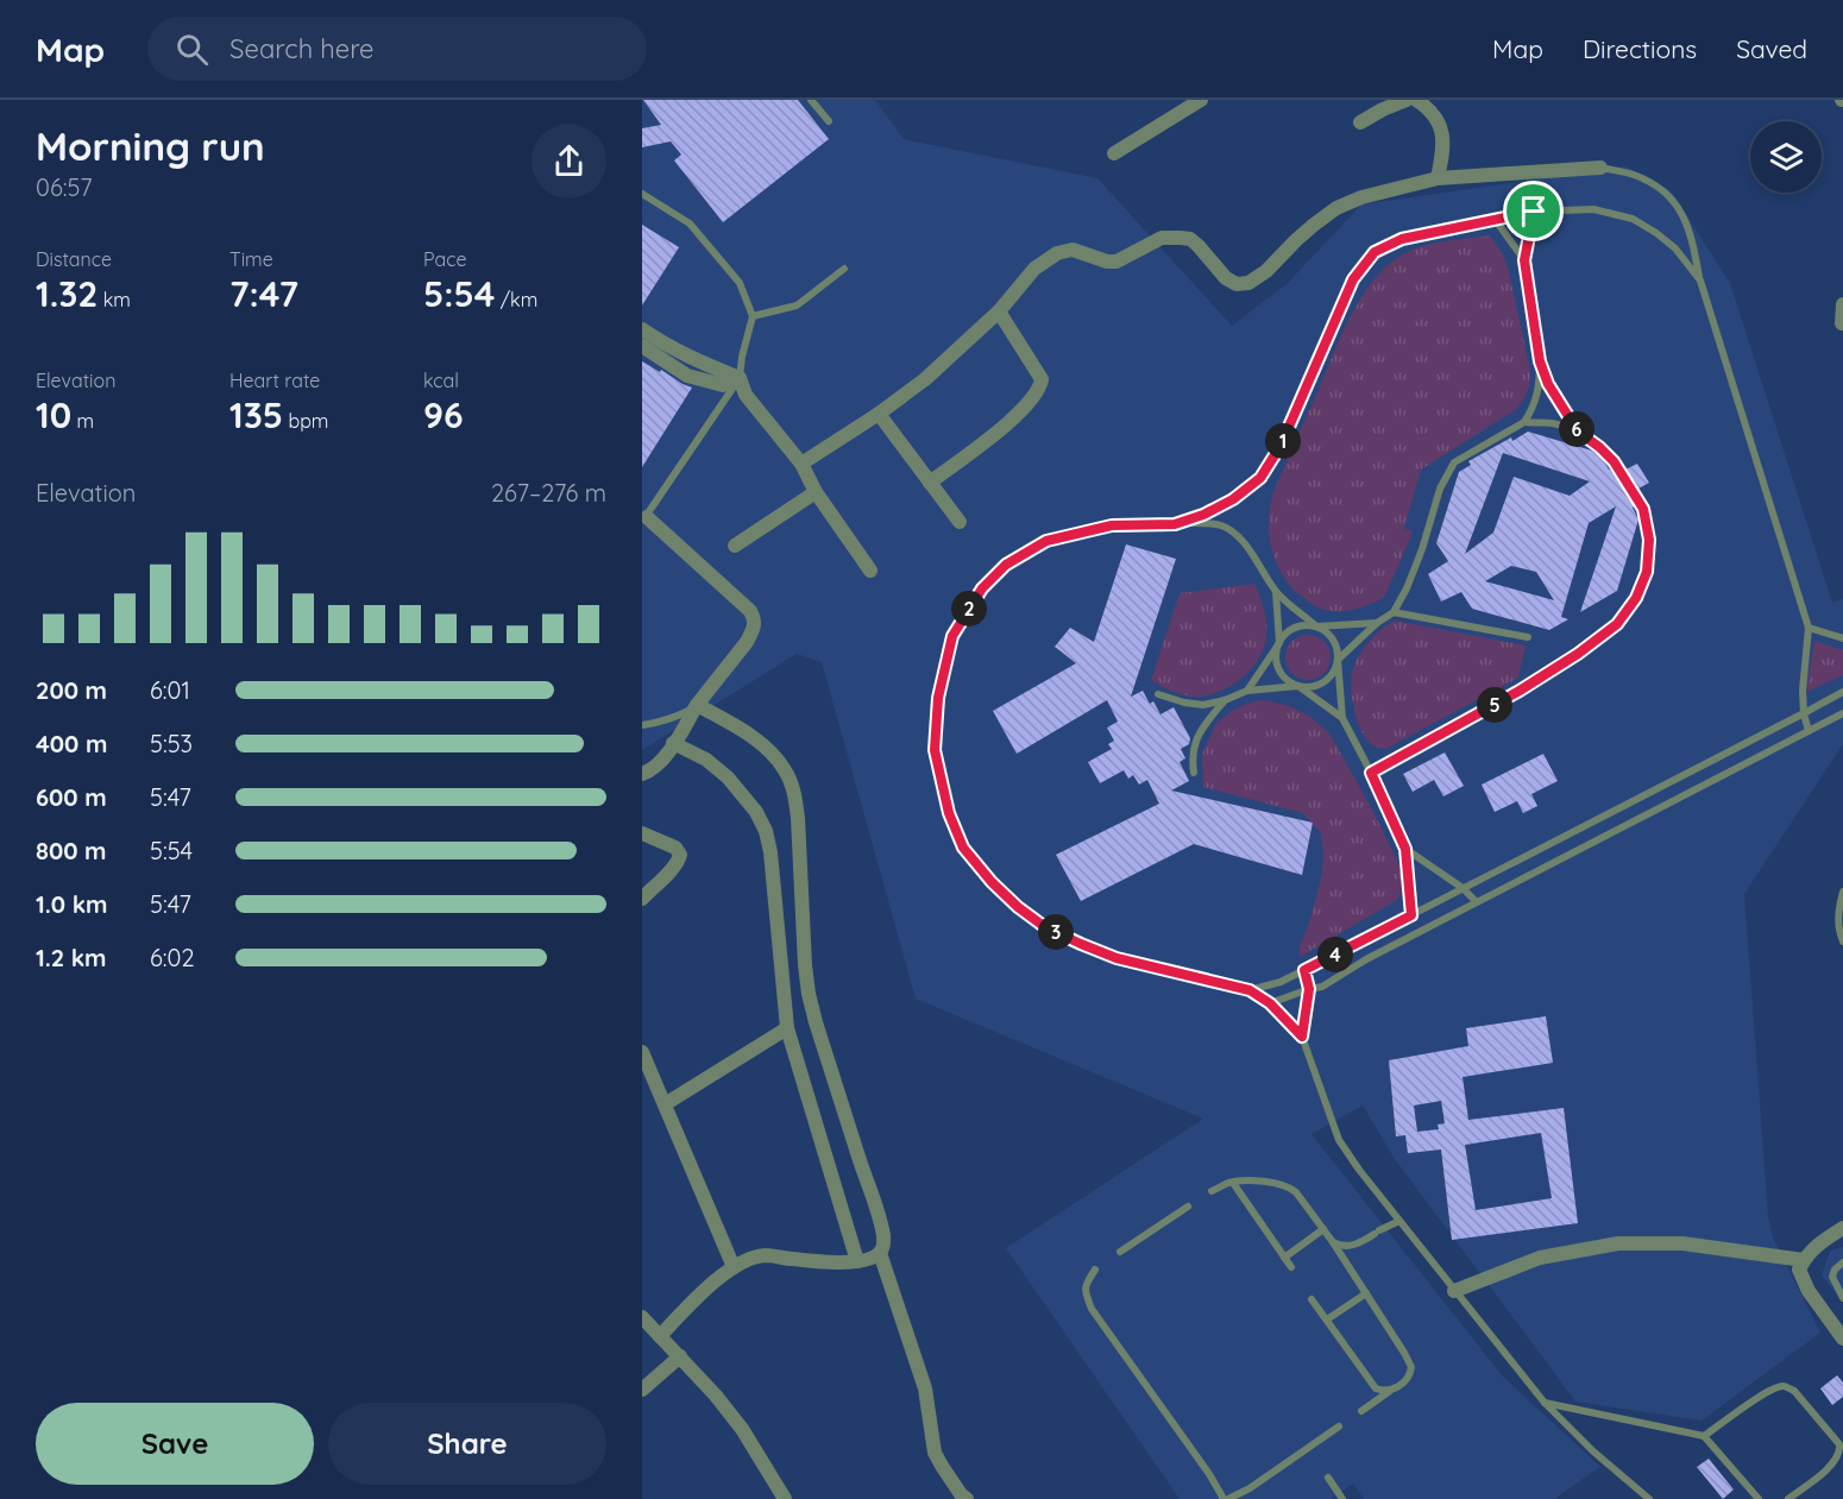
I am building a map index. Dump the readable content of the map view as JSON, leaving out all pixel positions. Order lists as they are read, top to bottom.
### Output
{
  "page": {
    "header": "Map",
    "search": "Search here",
    "nav": ["Map", "Directions", "Saved"],
    "heading": ["Morning run", "06:57"],
    "stats": [
      ["Distance", "1.32 km"],
      ["Time", "7:47"],
      ["Pace", "5:54 /km"],
      ["Elevation", "10 m"],
      ["Heart rate", "135 bpm"],
      ["kcal", "96"]
    ],
    "pins": [
      "6",
      "1",
      "2",
      "5",
      "3",
      "4"
    ],
    "chart": ["Elevation", "267–276 m"],
    "list": [
      {
        "name": "200 m",
        "note": "6:01"
      },
      {
        "name": "400 m",
        "note": "5:53"
      },
      {
        "name": "600 m",
        "note": "5:47"
      },
      {
        "name": "800 m",
        "note": "5:54"
      },
      {
        "name": "1.0 km",
        "note": "5:47"
      },
      {
        "name": "1.2 km",
        "note": "6:02"
      }
    ],
    "buttons": ["Save", "Share"]
  }
}
